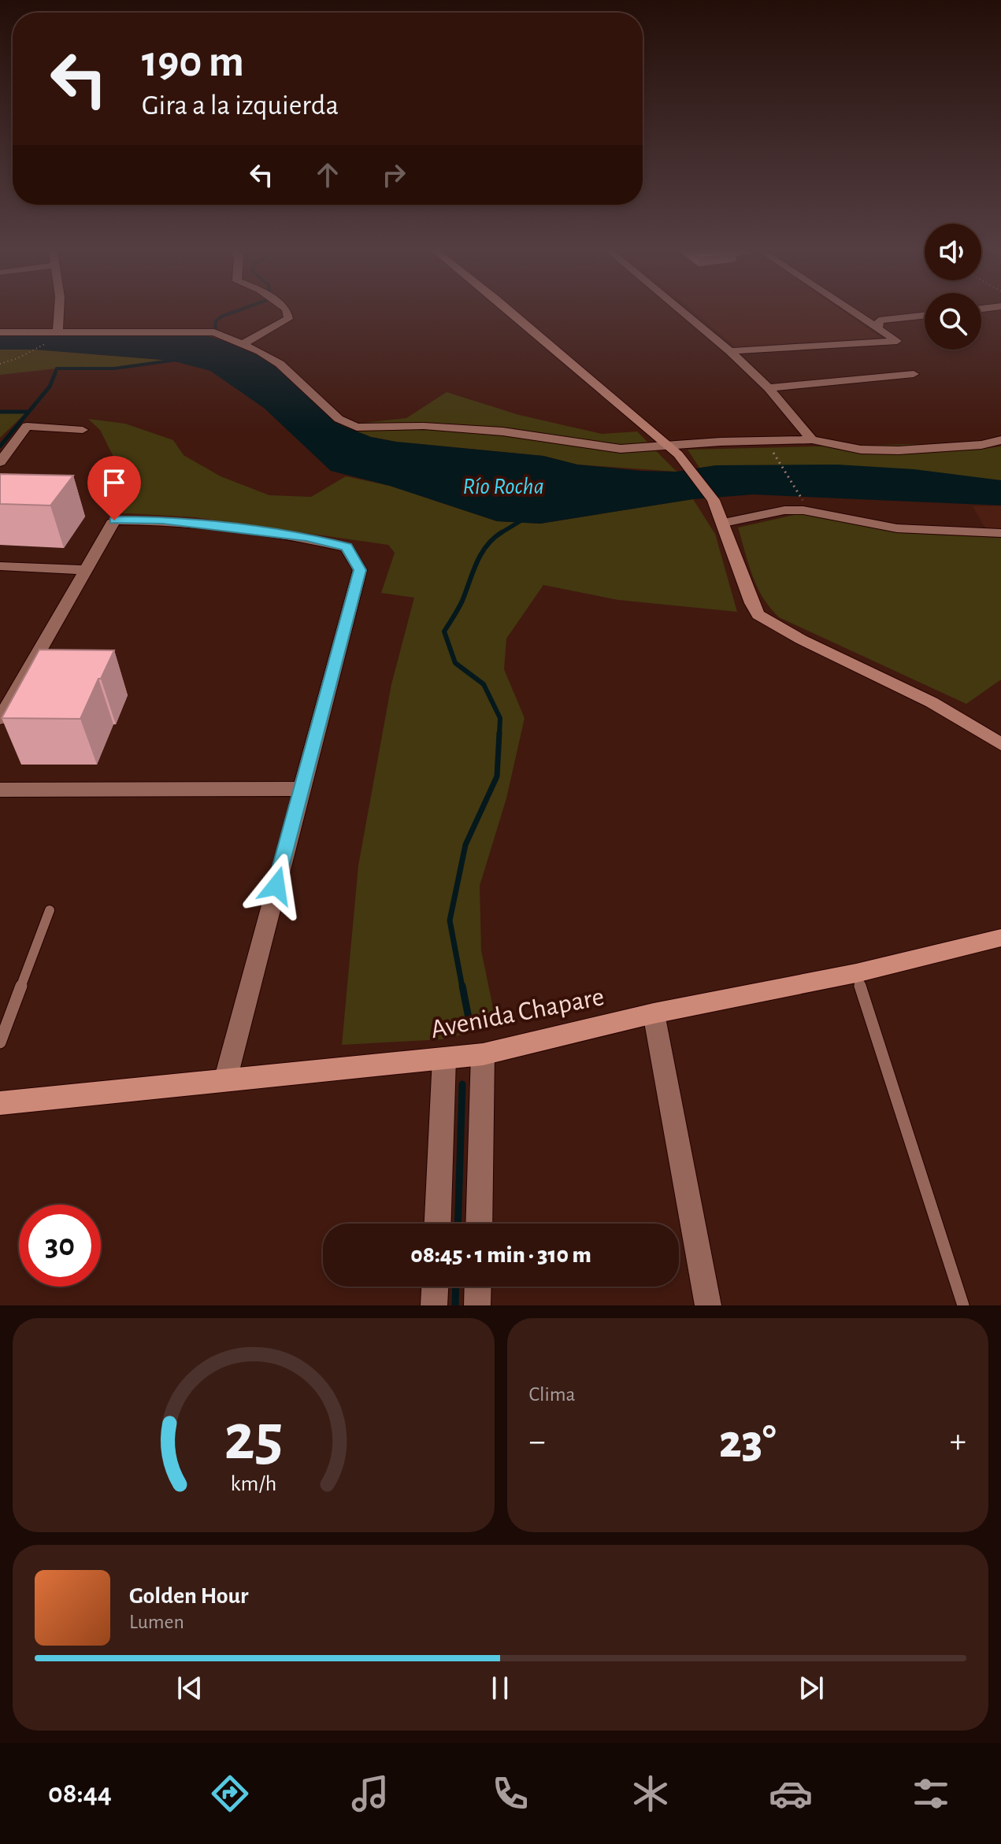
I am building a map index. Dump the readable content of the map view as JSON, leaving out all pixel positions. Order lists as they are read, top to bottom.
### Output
{
  "streets": {
    "main road": ["Avenida Chapare"]
  },
  "water": ["Río Rocha"],
  "page": {
    "turn": ["190 m", "Gira a la izquierda"],
    "limit": "30",
    "trip": "08:45 · 1 min · 310 m",
    "tile": "Clima",
    "heat": ["−", "23°", "+"],
    "song": ["Golden Hour", "Lumen"],
    "tabs": "08:44",
    "gauge": ["25", "km/h"]
  }
}
